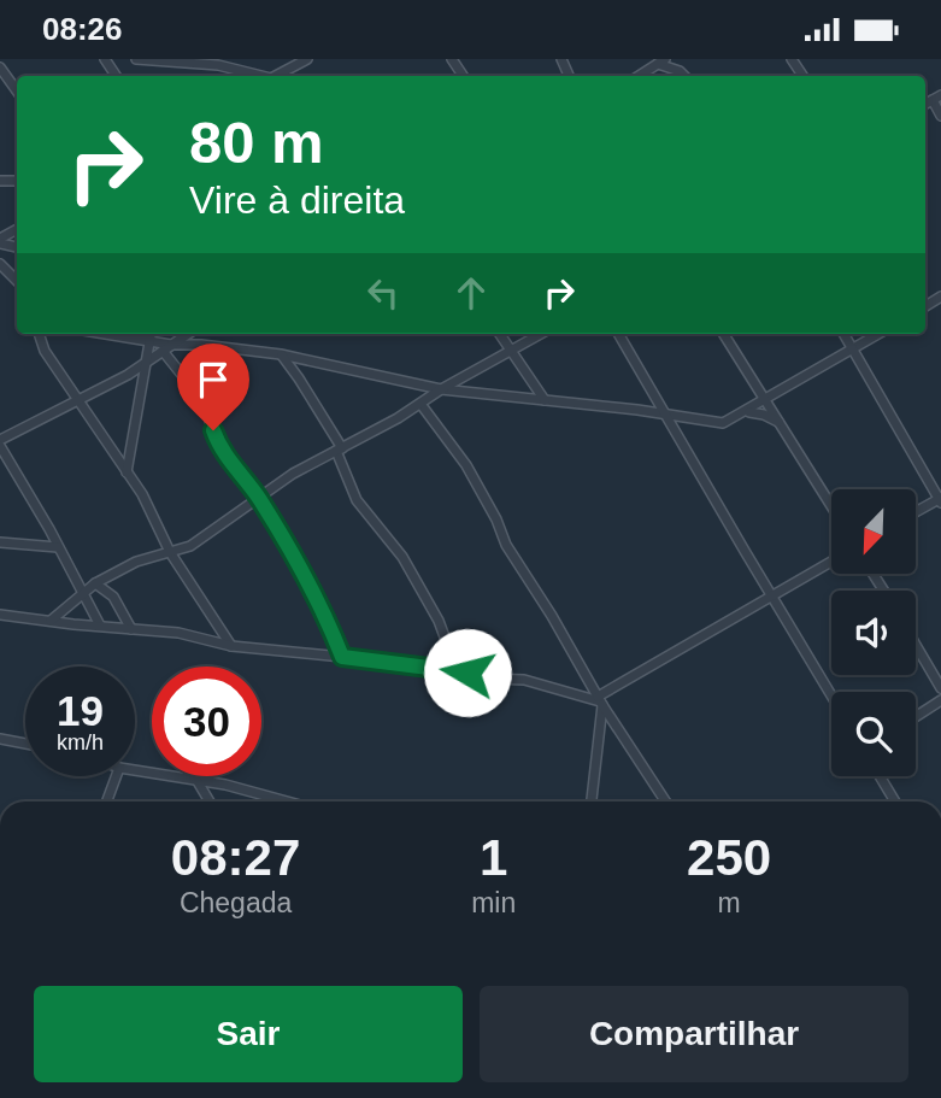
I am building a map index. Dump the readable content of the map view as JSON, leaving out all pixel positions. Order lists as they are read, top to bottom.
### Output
{
  "north": "bottom left",
  "page": {
    "status": "08:26",
    "turn": ["80 m", "Vire à direita"],
    "speed": "19 km/h",
    "limit": "30",
    "eta": [
      "08:27",
      "Chegada",
      "1",
      "min",
      "250",
      "m"
    ],
    "buttons": ["Sair", "Compartilhar"]
  }
}
